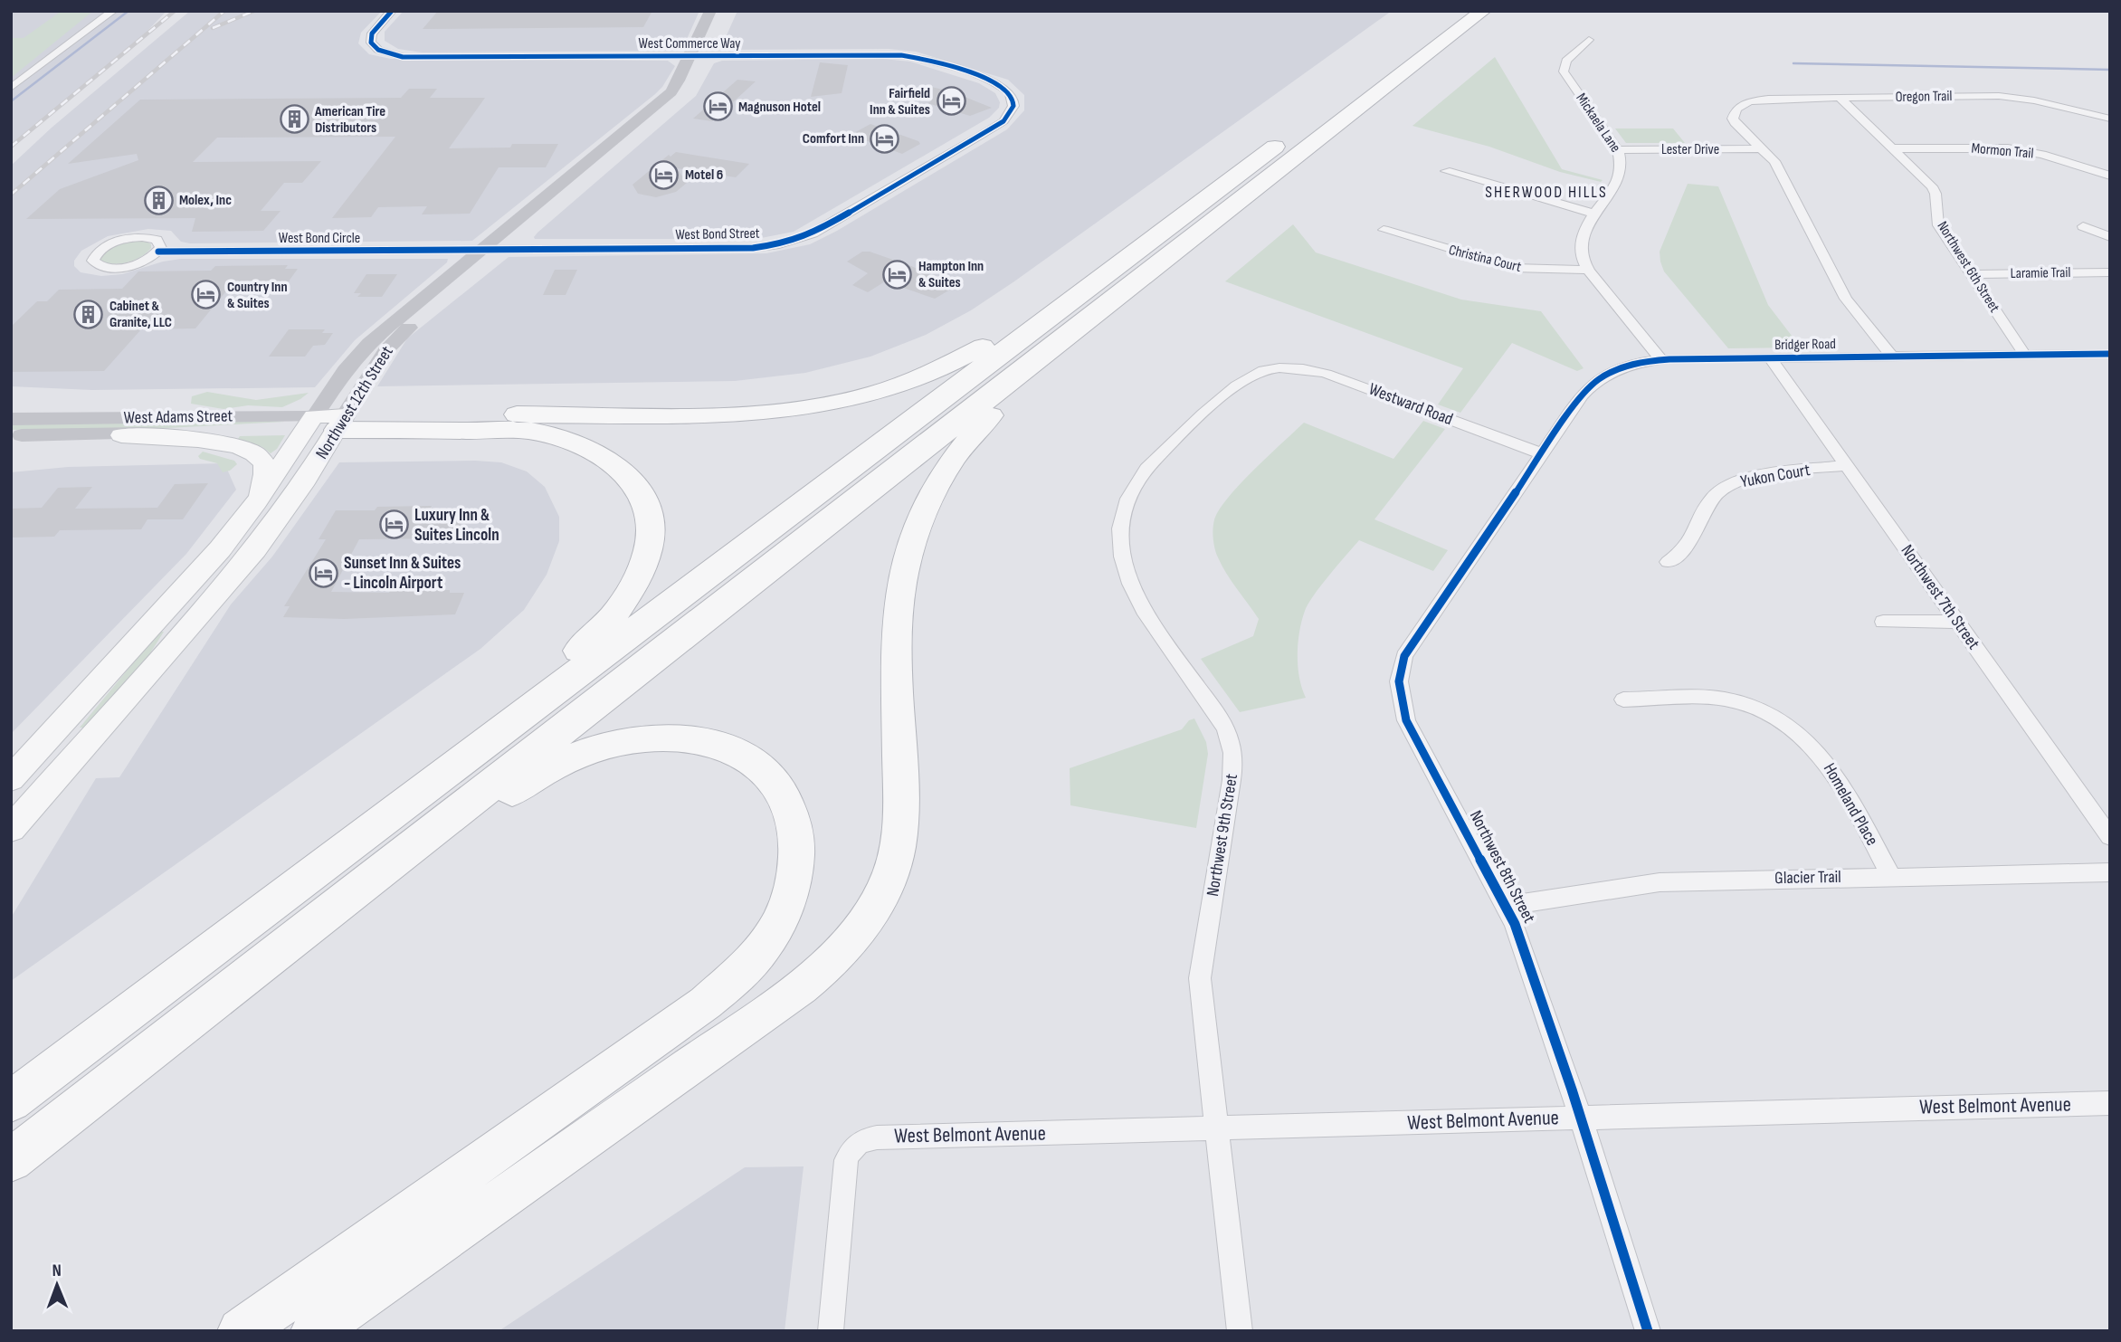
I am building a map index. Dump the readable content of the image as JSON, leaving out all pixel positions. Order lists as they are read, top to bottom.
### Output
{
  "streets": {
    "main road": ["Northwest 12th Street", "West Adams Street"],
    "street": [
      "West Commerce Way",
      "Oregon Trail",
      "Mickaela Lane",
      "Lester Drive",
      "Mormon Trail",
      "West Bond Street",
      "West Bond Circle",
      "Christina Court",
      "Northwest 6th Street",
      "Laramie Trail",
      "Bridger Road",
      "Westward Road",
      "Yukon Court",
      "Northwest 7th Street",
      "Homeland Place",
      "Northwest 9th Street",
      "Northwest 8th Street",
      "Glacier Trail",
      "West Belmont Avenue"
    ]
  },
  "crossings": [
    ["West Commerce Way", "West Bond Street"],
    ["West Commerce Way", "Northwest 12th Street"],
    ["Oregon Trail", "Lester Drive"],
    ["Oregon Trail", "Northwest 6th Street"],
    ["Mickaela Lane", "Lester Drive"],
    ["Mickaela Lane", "Christina Court"],
    ["Mickaela Lane", "Bridger Road"],
    ["Mormon Trail", "Northwest 6th Street"],
    ["West Bond Street", "West Bond Circle"],
    ["West Bond Street", "Northwest 12th Street"],
    ["West Bond Circle", "Northwest 12th Street"],
    ["Northwest 6th Street", "Laramie Trail"],
    ["Northwest 6th Street", "Bridger Road"],
    ["Bridger Road", "Westward Road"],
    ["Bridger Road", "Northwest 7th Street"],
    ["Bridger Road", "Northwest 8th Street"],
    ["Northwest 12th Street", "West Adams Street"],
    ["Westward Road", "Northwest 9th Street"],
    ["Westward Road", "Northwest 8th Street"],
    ["Yukon Court", "Northwest 7th Street"],
    ["Homeland Place", "Glacier Trail"],
    ["Northwest 9th Street", "West Belmont Avenue"],
    ["Northwest 8th Street", "Glacier Trail"],
    ["Northwest 8th Street", "West Belmont Avenue"]
  ],
  "districts": ["SHERWOOD HILLS"],
  "places": {
    "hotel": [
      "Fairfield Inn & Suites",
      "Magnuson Hotel",
      "Comfort Inn",
      "Motel 6",
      "Hampton Inn & Suites",
      "Country Inn & Suites",
      "Luxury Inn & Suites Lincoln",
      "Sunset Inn & Suites - Lincoln Airport"
    ],
    "building": ["American Tire Distributors", "Molex, Inc", "Cabinet & Granite, LLC"]
  },
  "north": "top"
}
